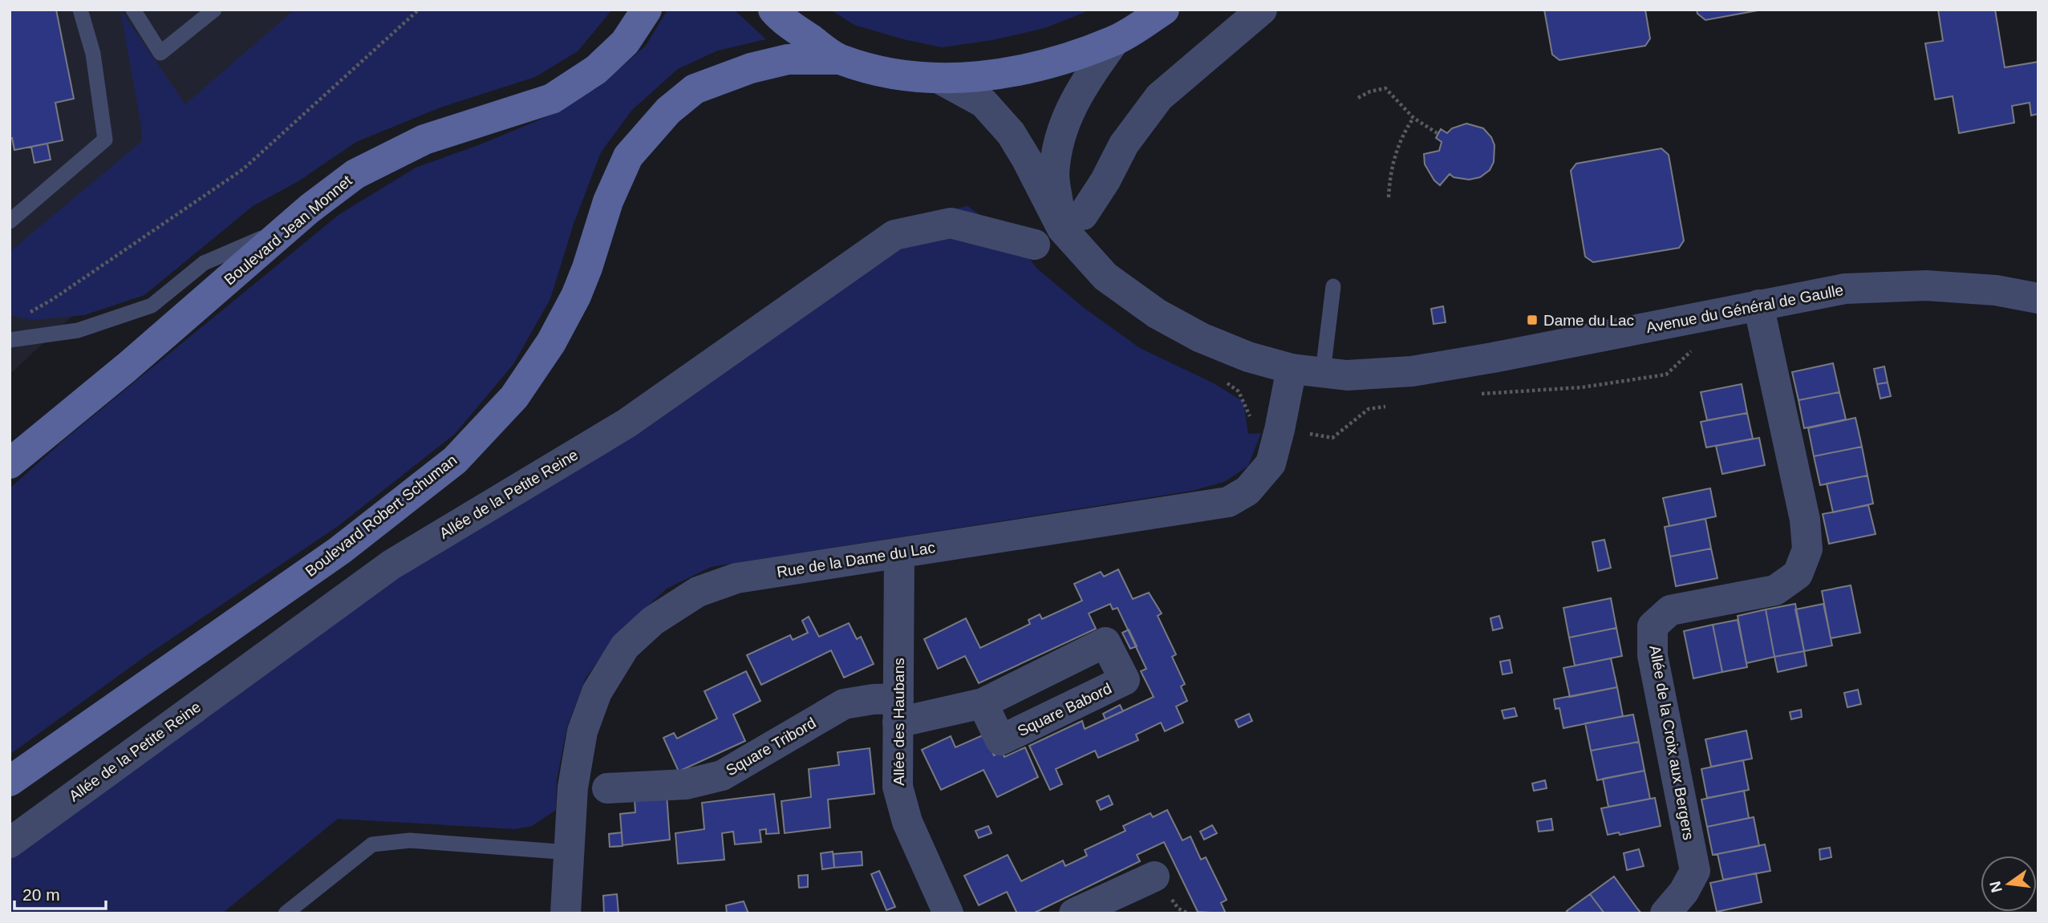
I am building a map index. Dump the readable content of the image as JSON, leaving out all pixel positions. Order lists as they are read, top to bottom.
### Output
{
  "streets": {
    "main road": ["Boulevard Jean Monnet", "Boulevard Robert Schuman"],
    "street": [
      "Avenue du Général de Gaulle",
      "Allée de la Petite Reine",
      "Rue de la Dame du Lac",
      "Allée des Haubans",
      "Allée de la Croix aux Bergers",
      "Square Tribord"
    ]
  },
  "crossings": [
    ["Avenue du Général de Gaulle", "Rue de la Dame du Lac"],
    ["Avenue du Général de Gaulle", "Allée de la Croix aux Bergers"],
    ["Rue de la Dame du Lac", "Allée des Haubans"],
    ["Allée des Haubans", "Square Tribord"]
  ],
  "places": {
    "transit": ["Dame du Lac"]
  },
  "scale_bar": "20 m",
  "north": "left"
}
